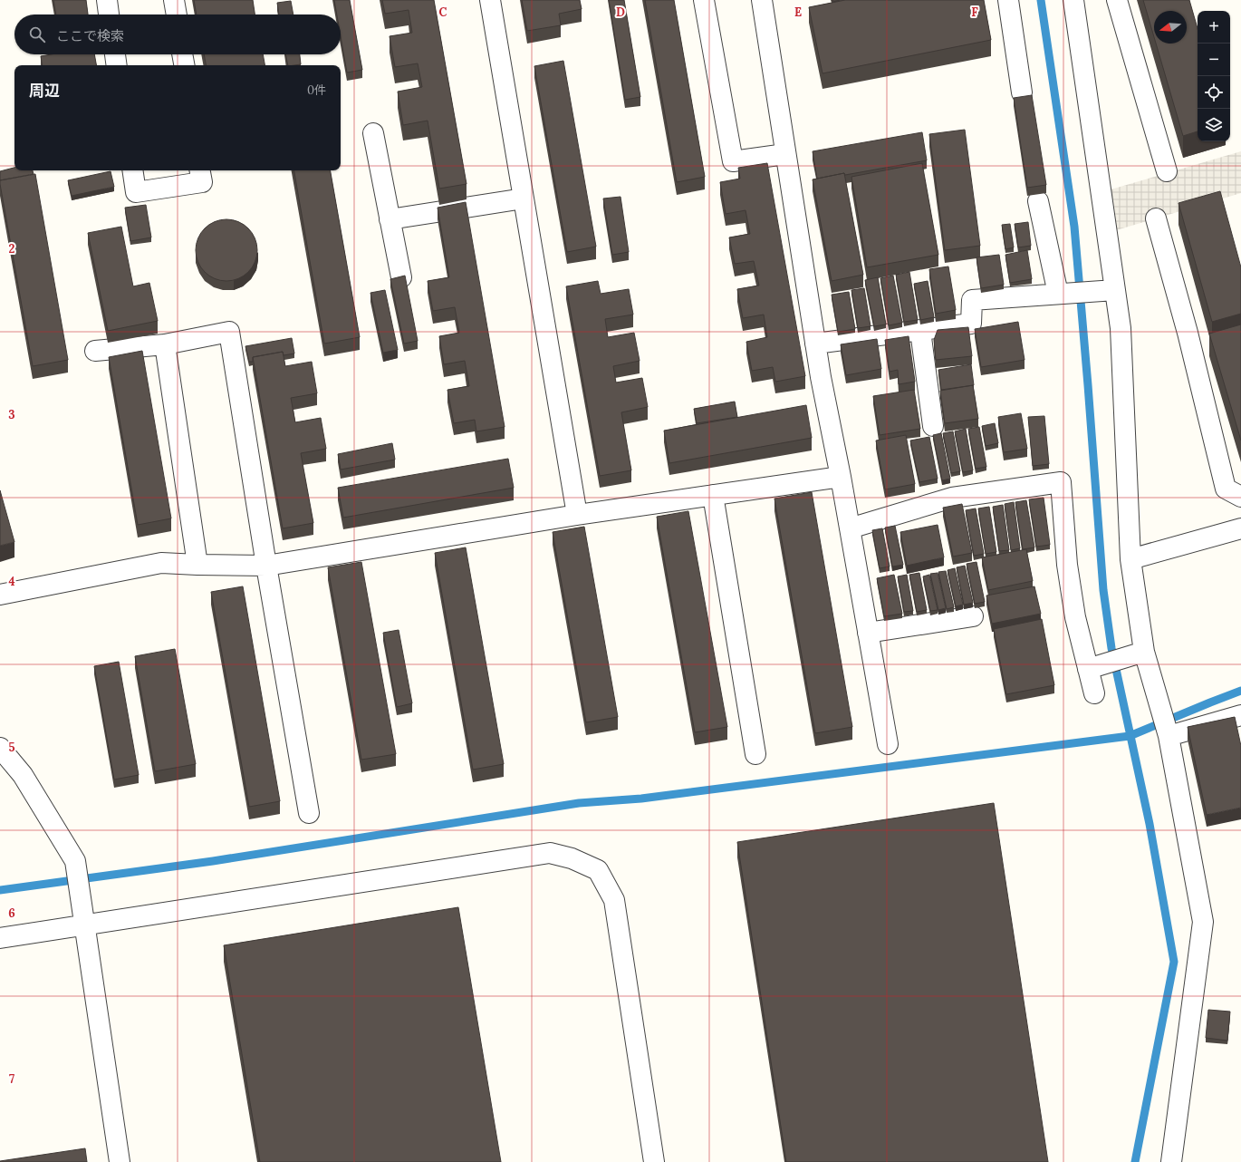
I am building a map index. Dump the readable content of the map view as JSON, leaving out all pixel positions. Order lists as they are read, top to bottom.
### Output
{
  "north": "left",
  "page": {
    "map_buttons": ["+", "−"],
    "search": "ここで検索",
    "heading": ["周辺", "0件"]
  },
  "grid": {
    "columns": [
      "C",
      "D",
      "E",
      "F"
    ],
    "rows": [
      "2",
      "3",
      "4",
      "5",
      "6",
      "7"
    ]
  }
}
